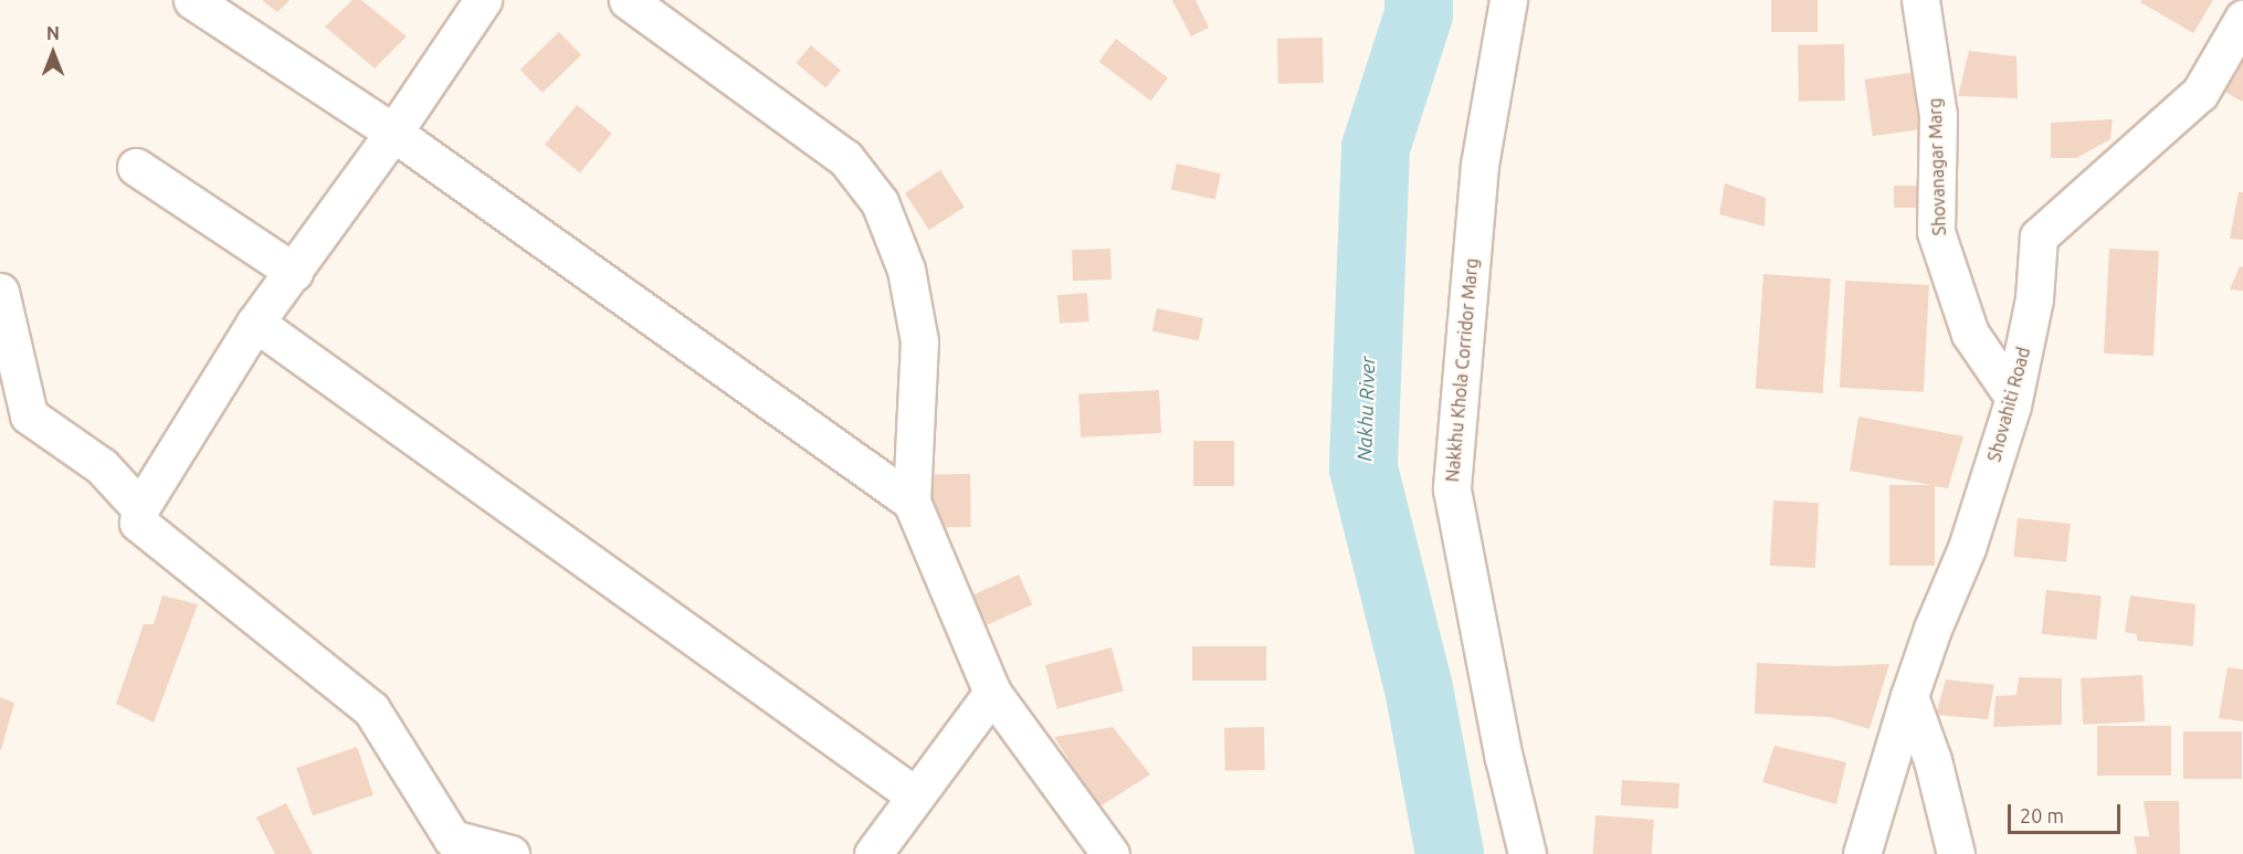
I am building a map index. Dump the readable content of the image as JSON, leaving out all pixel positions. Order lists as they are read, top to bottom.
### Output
{
  "streets": {
    "street": ["Shovanagar Marg", "Nakkhu Khola Corridor Marg", "Shovahiti Road"]
  },
  "crossings": [
    ["Shovanagar Marg", "Shovahiti Road"]
  ],
  "water": ["Nakhu River"],
  "scale_bar": "20 m",
  "north": "top"
}
